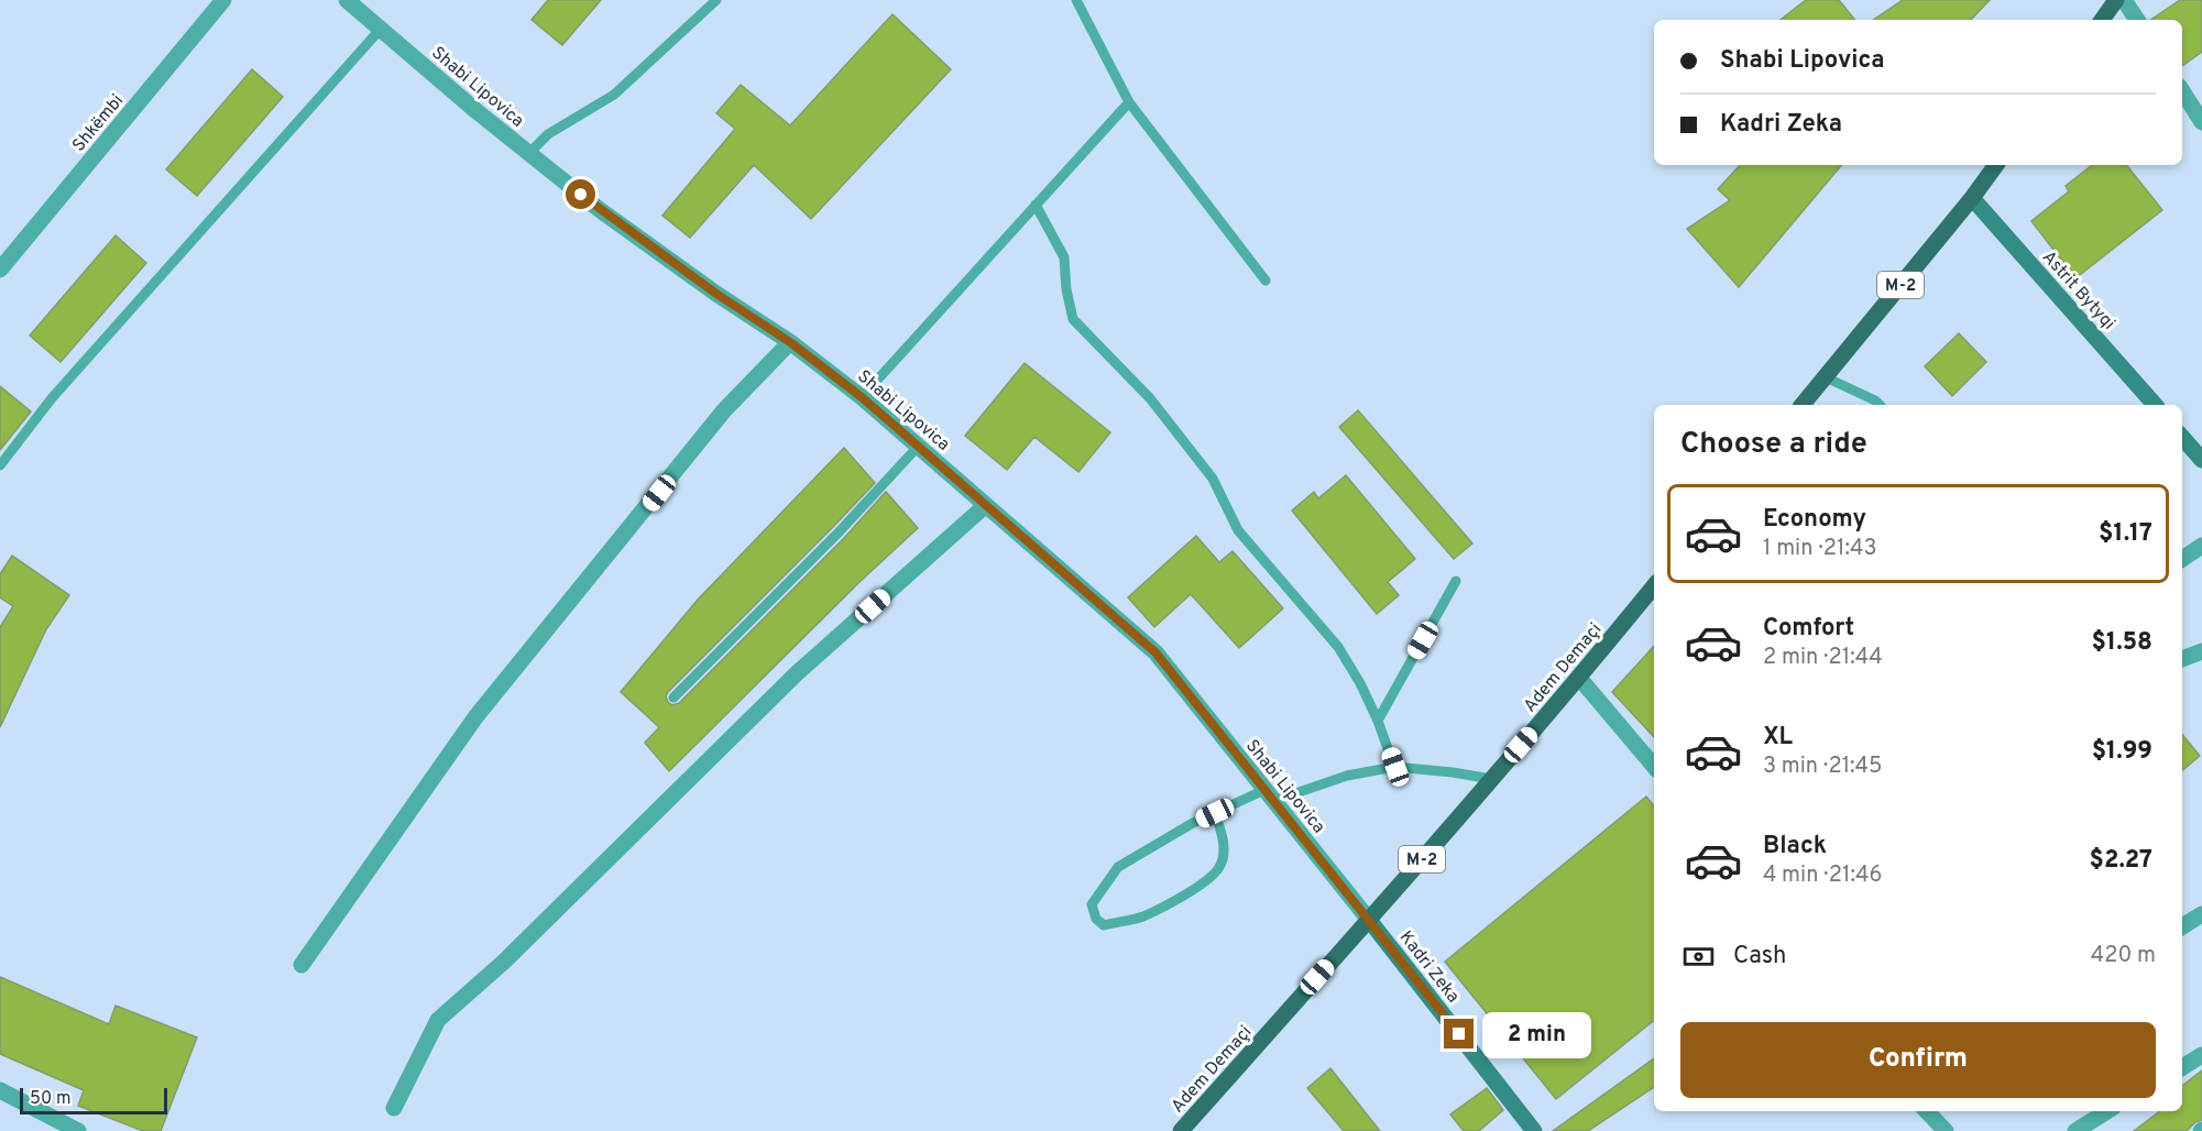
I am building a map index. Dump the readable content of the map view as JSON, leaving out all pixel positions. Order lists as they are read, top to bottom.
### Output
{
  "streets": {
    "main road": ["M-2", "Adem Demaçi"],
    "street": [
      "Shabi Lipovica",
      "Shkëmbi",
      "Astrit Bytyqi",
      "Kadri Zeka"
    ]
  },
  "crossings": [
    ["Shabi Lipovica", "Adem Demaçi"],
    ["Shabi Lipovica", "Kadri Zeka"],
    ["M-2", "Astrit Bytyqi"],
    ["Adem Demaçi", "Kadri Zeka"]
  ],
  "scale_bar": "50 m",
  "page": {
    "banner": ["Shabi Lipovica", "Kadri Zeka"],
    "heading": "Choose a ride",
    "list": [
      {
        "name": "Economy",
        "note": "1 min · 21:43",
        "value": "$1.17"
      },
      {
        "name": "Comfort",
        "note": "2 min · 21:44",
        "value": "$1.58"
      },
      {
        "name": "XL",
        "note": "3 min · 21:45",
        "value": "$1.99"
      },
      {
        "name": "Black",
        "note": "4 min · 21:46",
        "value": "$2.27"
      }
    ],
    "pay": ["Cash", "420 m"],
    "buttons": "Confirm",
    "bubble": "2 min",
    "scale": "50 m"
  }
}
